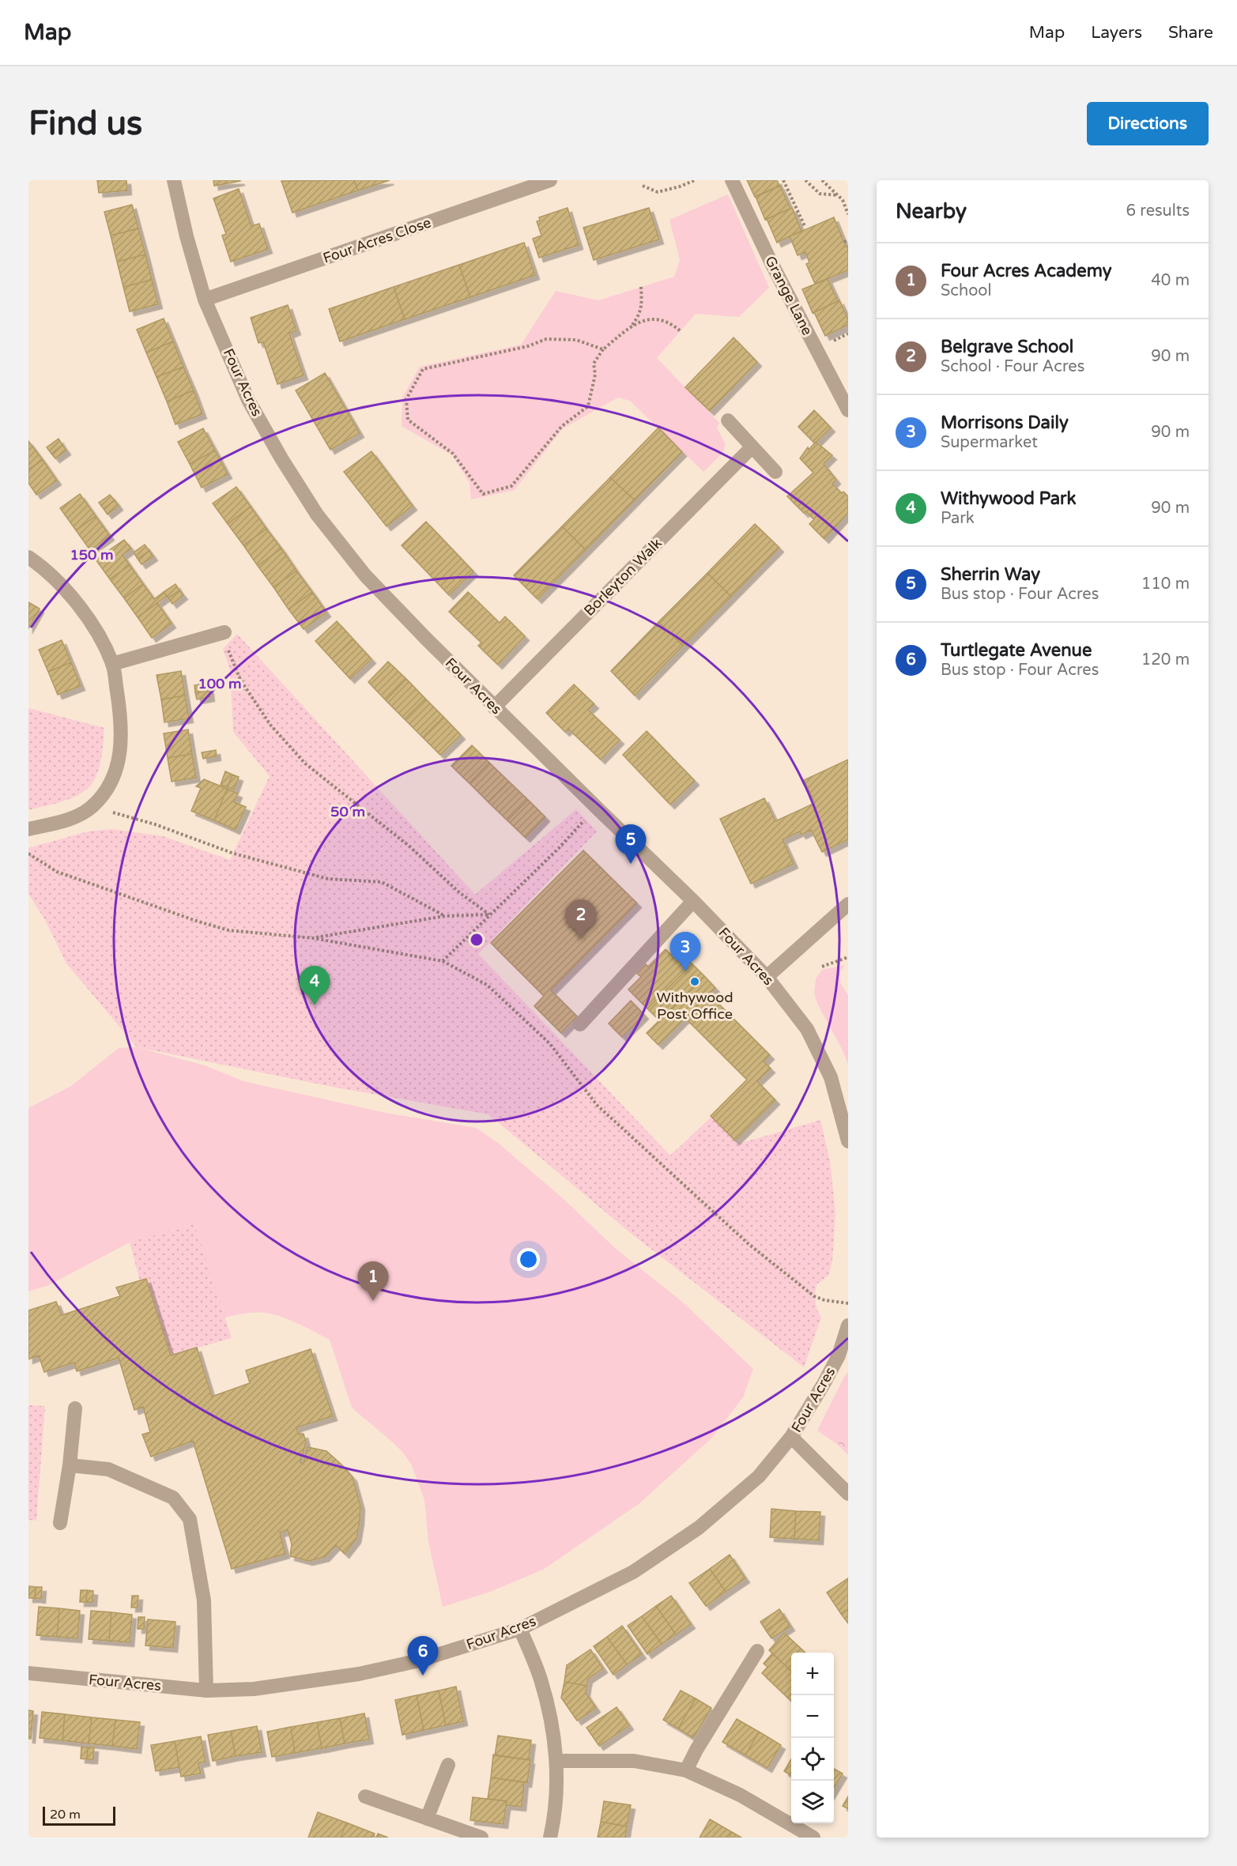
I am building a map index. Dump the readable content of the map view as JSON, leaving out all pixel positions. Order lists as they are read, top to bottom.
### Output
{
  "streets": {
    "street": [
      "Four Acres Close",
      "Grange Lane",
      "Four Acres",
      "Borleyton Walk"
    ]
  },
  "crossings": [
    ["Four Acres Close", "Four Acres"],
    ["Four Acres", "Borleyton Walk"]
  ],
  "places": ["Withywood Post Office"],
  "scale_bar": "20 m",
  "page": {
    "header": "Map",
    "nav": ["Map", "Layers", "Share"],
    "buttons": "Directions",
    "title": "Find us",
    "heading": ["Nearby", "6 results"],
    "list": [
      {
        "mark": "1",
        "name": "Four Acres Academy",
        "note": "School",
        "value": "40 m"
      },
      {
        "mark": "2",
        "name": "Belgrave School",
        "note": "School · Four Acres",
        "value": "90 m"
      },
      {
        "mark": "3",
        "name": "Morrisons Daily",
        "note": "Supermarket",
        "value": "90 m"
      },
      {
        "mark": "4",
        "name": "Withywood Park",
        "note": "Park",
        "value": "90 m"
      },
      {
        "mark": "5",
        "name": "Sherrin Way",
        "note": "Bus stop · Four Acres",
        "value": "110 m"
      },
      {
        "mark": "6",
        "name": "Turtlegate Avenue",
        "note": "Bus stop · Four Acres",
        "value": "120 m"
      }
    ],
    "pins": [
      "5",
      "2",
      "3",
      "4",
      "1",
      "6"
    ],
    "map_buttons": ["+", "−"],
    "scale": "20 m"
  },
  "rings": ["150 m", "100 m", "50 m"]
}
